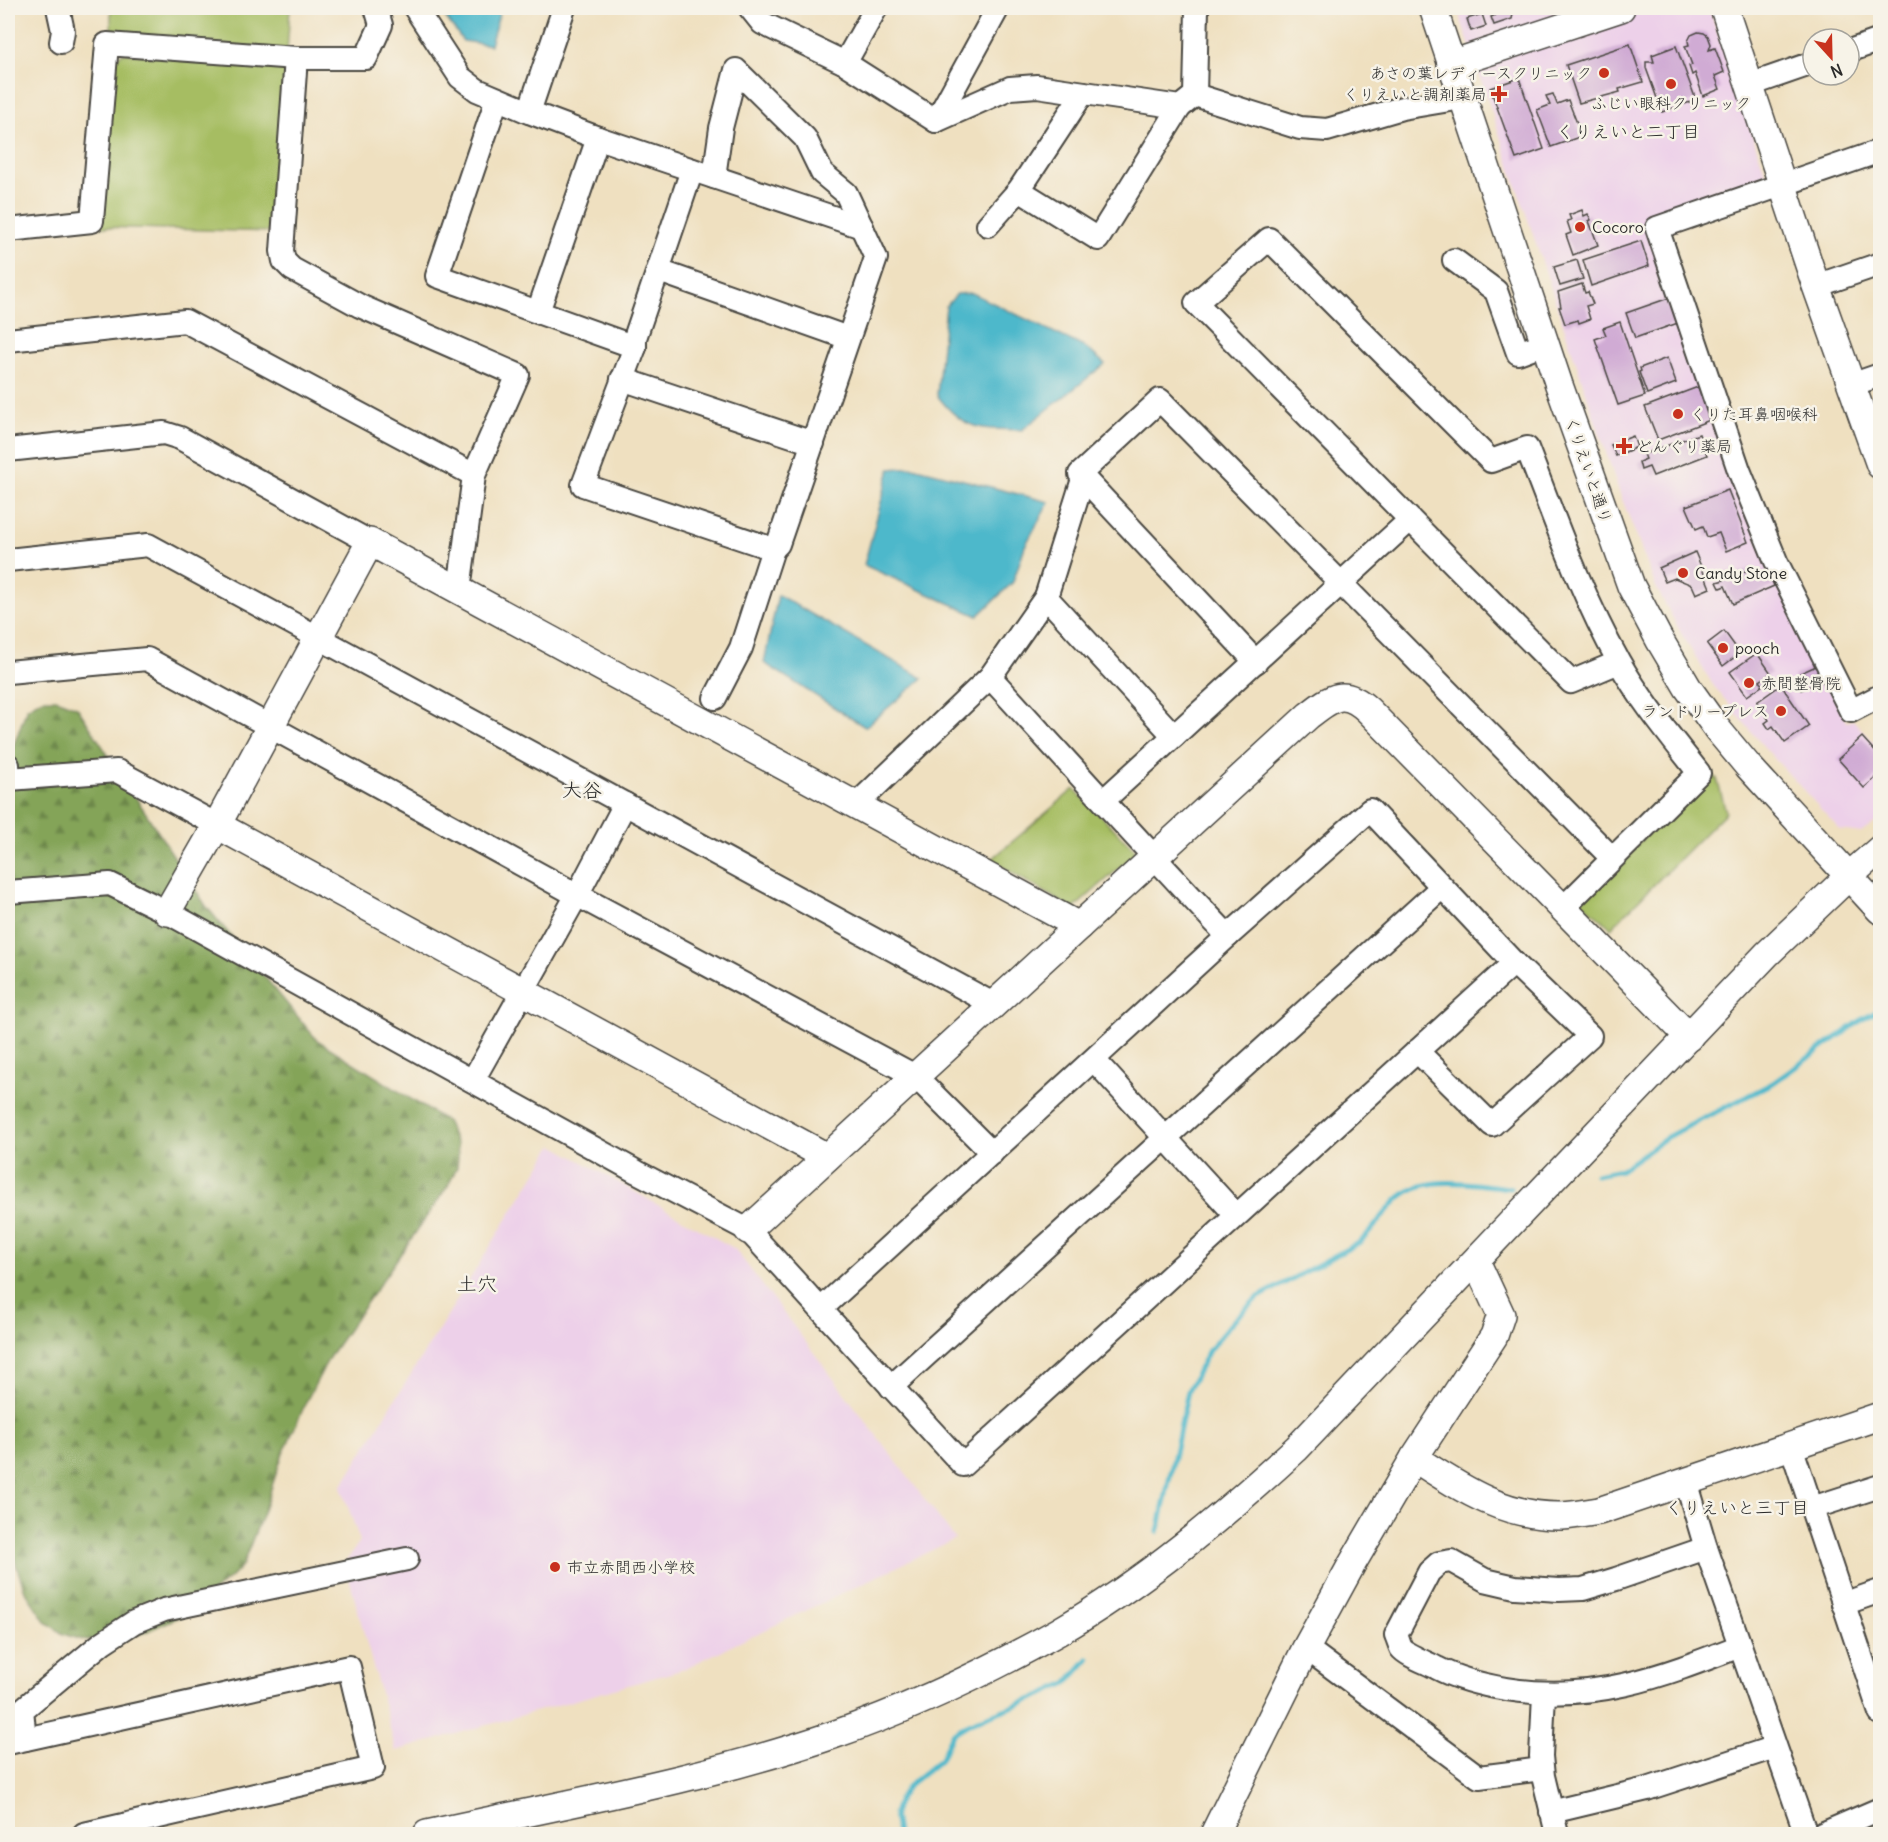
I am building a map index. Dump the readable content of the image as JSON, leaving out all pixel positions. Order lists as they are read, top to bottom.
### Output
{
  "streets": {
    "street": ["くりえいと通り"]
  },
  "districts": [
    "くりえいと二丁目",
    "大谷",
    "土穴",
    "くりえいと三丁目"
  ],
  "places": {
    "other": [
      "あさの葉レディースクリニック",
      "ふじい眼科クリニック",
      "Cocoro",
      "くりた耳鼻咽喉科",
      "Candy Stone",
      "pooch",
      "赤間整骨院",
      "ランドリープレス",
      "市立赤間西小学校"
    ],
    "health": ["くりえいと調剤薬局", "どんぐり薬局"]
  },
  "north": "bottom"
}
